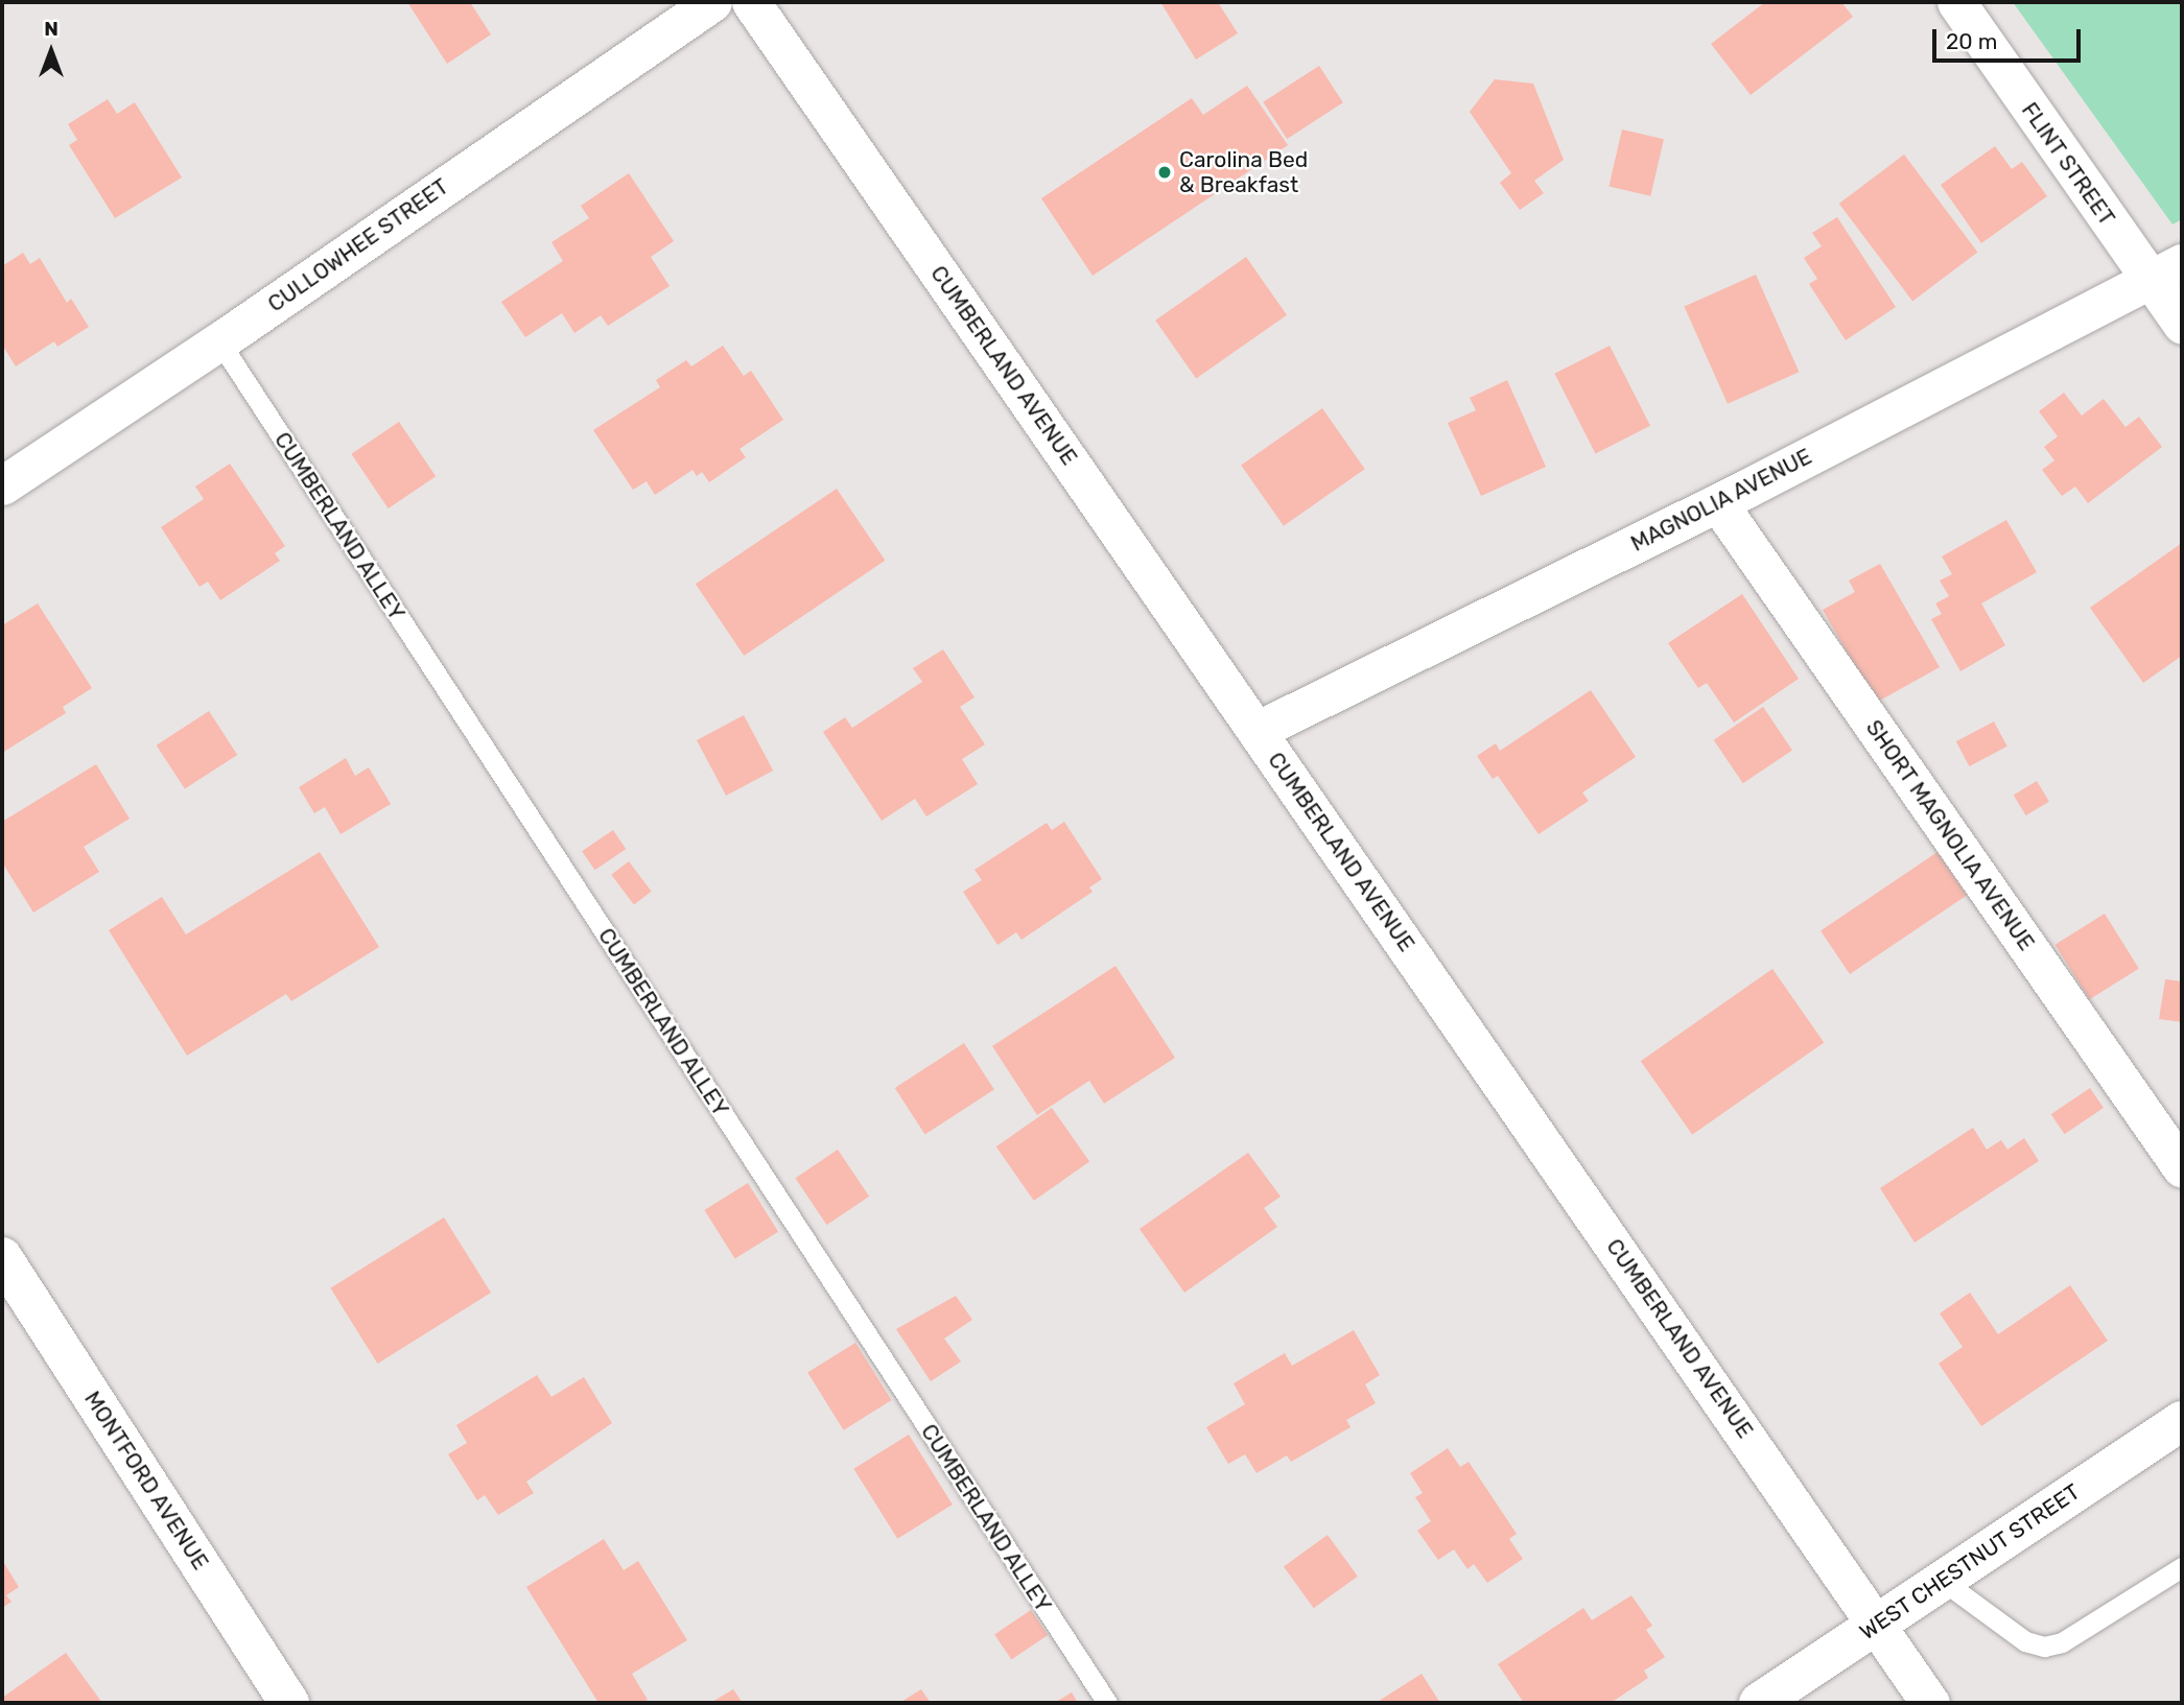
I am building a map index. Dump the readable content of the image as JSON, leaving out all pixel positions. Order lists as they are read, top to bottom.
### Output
{
  "streets": {
    "street": [
      "FLINT STREET",
      "CULLOWHEE STREET",
      "CUMBERLAND AVENUE",
      "MAGNOLIA AVENUE",
      "SHORT MAGNOLIA AVENUE",
      "MONTFORD AVENUE",
      "WEST CHESTNUT STREET"
    ],
    "lane": ["CUMBERLAND ALLEY"]
  },
  "crossings": [
    ["FLINT STREET", "MAGNOLIA AVENUE"],
    ["CULLOWHEE STREET", "CUMBERLAND ALLEY"],
    ["CUMBERLAND AVENUE", "MAGNOLIA AVENUE"],
    ["CUMBERLAND AVENUE", "WEST CHESTNUT STREET"],
    ["MAGNOLIA AVENUE", "SHORT MAGNOLIA AVENUE"]
  ],
  "places": ["Carolina Bed & Breakfast"],
  "scale_bar": "20 m",
  "north": "top"
}
